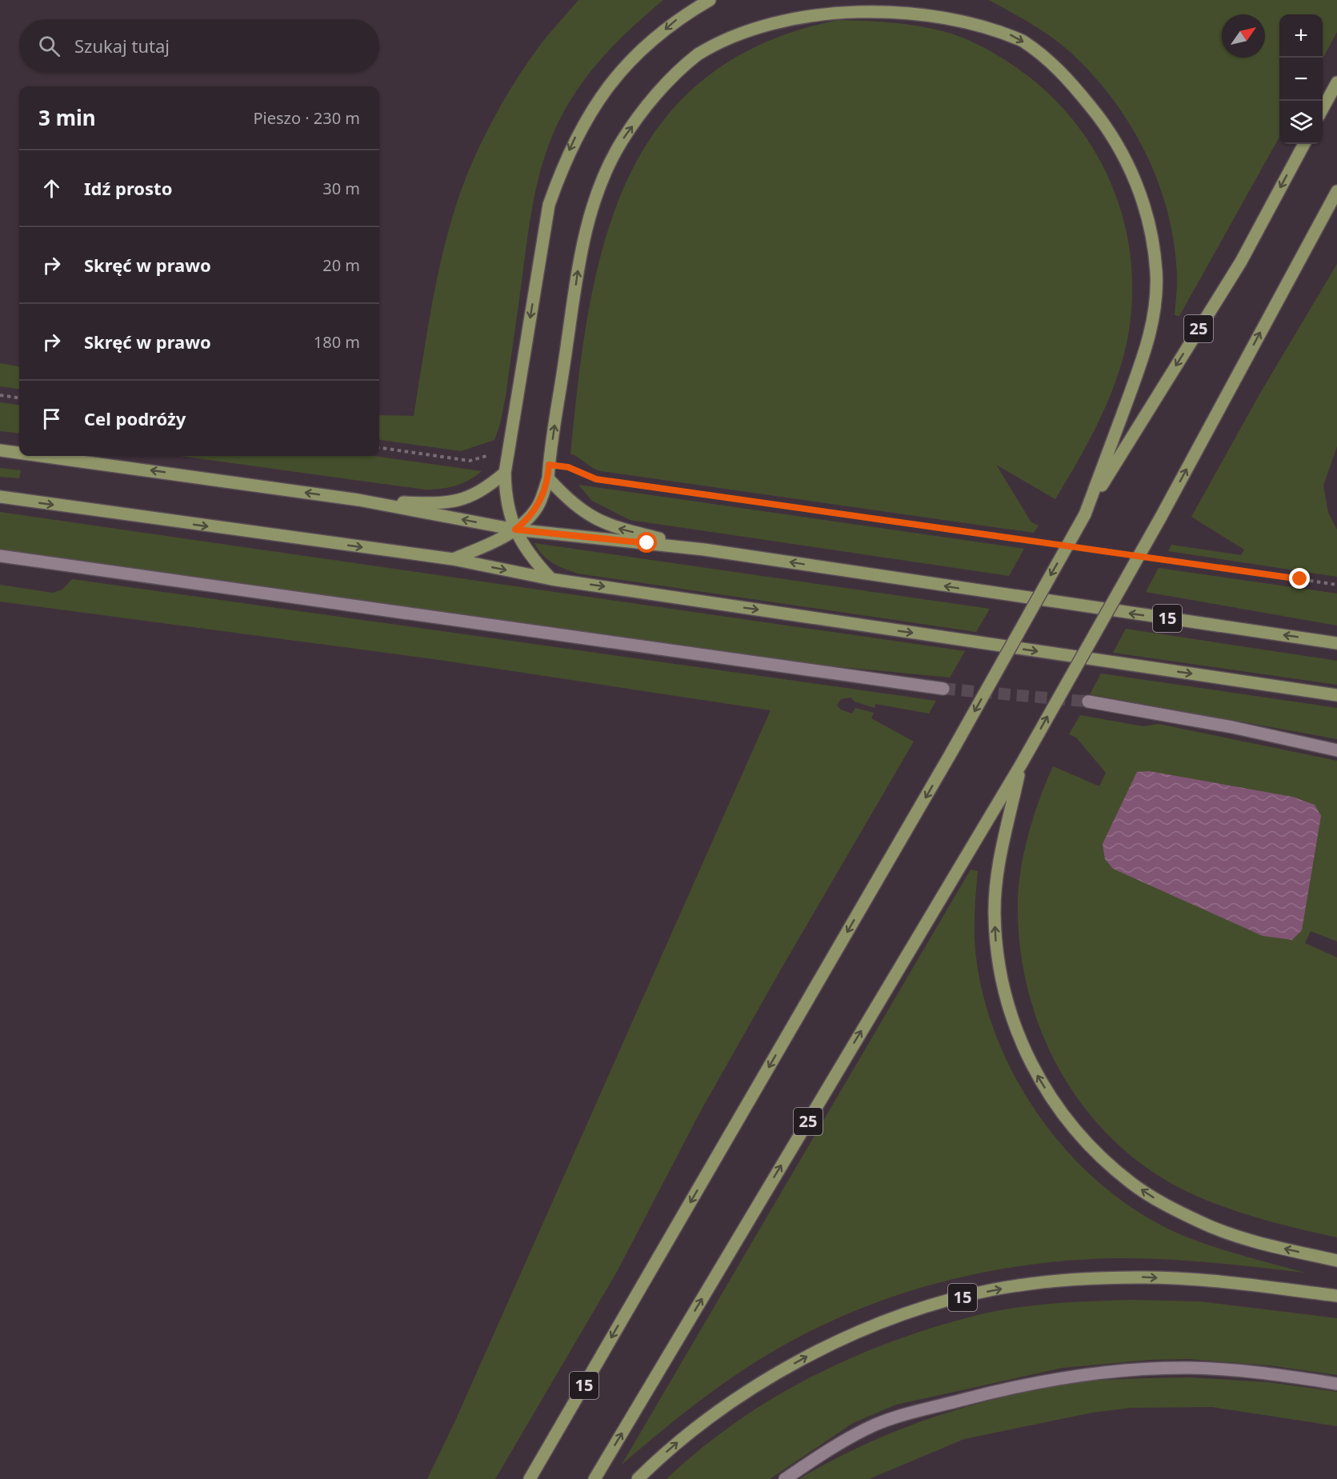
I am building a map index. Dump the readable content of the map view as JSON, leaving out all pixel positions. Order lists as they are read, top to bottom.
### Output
{
  "streets": {
    "main road": ["25", "15"]
  },
  "crossings": [
    ["25", "15"]
  ],
  "north": "top right",
  "page": {
    "map_buttons": ["+", "−"],
    "search": "Szukaj tutaj",
    "heading": ["3 min", "Pieszo · 230 m"],
    "list": [
      ["Idź prosto", "30 m"],
      ["Skręć w prawo", "20 m"],
      ["Skręć w prawo", "180 m"],
      "Cel podróży"
    ]
  }
}
